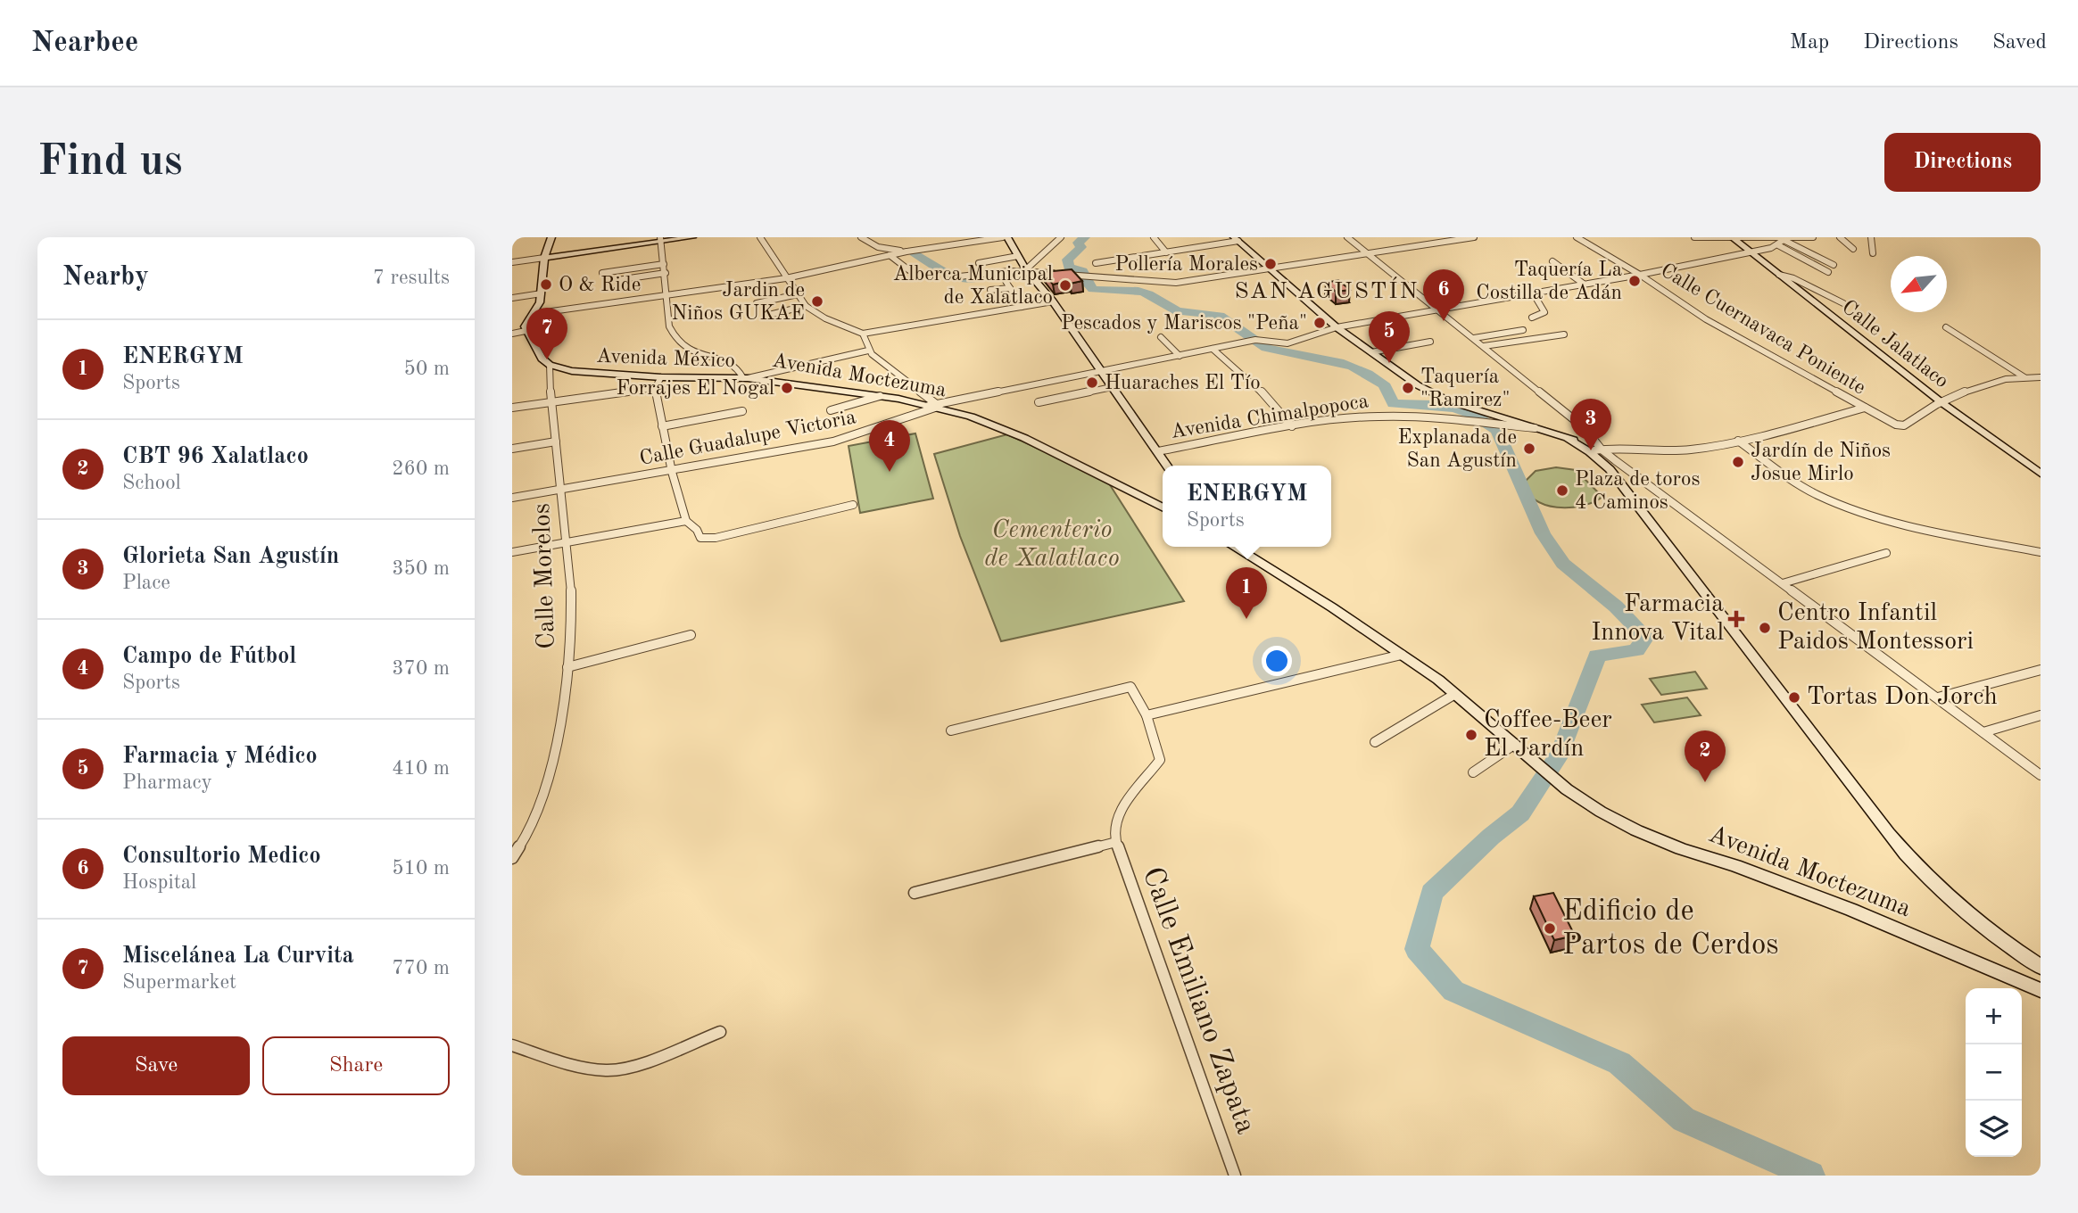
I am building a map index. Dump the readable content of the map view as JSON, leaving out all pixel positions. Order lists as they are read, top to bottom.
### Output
{
  "streets": {
    "main road": ["Calle Jalatlaco", "Avenida México", "Avenida Moctezuma"],
    "street": [
      "Calle Cuernavaca Poniente",
      "Avenida Chimalpopoca",
      "Calle Guadalupe Victoria",
      "Calle Morelos",
      "Calle Emiliano Zapata"
    ]
  },
  "crossings": [
    ["Calle Cuernavaca Poniente", "Calle Guadalupe Victoria"],
    ["Calle Jalatlaco", "Calle Guadalupe Victoria"],
    ["Avenida México", "Avenida Moctezuma"],
    ["Avenida México", "Calle Morelos"],
    ["Avenida Moctezuma", "Calle Guadalupe Victoria"],
    ["Calle Guadalupe Victoria", "Calle Morelos"]
  ],
  "districts": ["SAN AGUSTÍN"],
  "parks": ["Cementerio de Xalatlaco"],
  "places": {
    "other": [
      "Pollería Morales",
      "Taquería La Costilla de Adán",
      "O & Ride",
      "Alberca Municipal de Xalatlaco",
      "Jardin de Niños GUKAE",
      "Pescados y Mariscos \"Peña\"",
      "Huaraches El Tío",
      "Forrajes El Nogal",
      "Taquería \"Ramirez\"",
      "Explanada de San Agustín",
      "Jardín de Niños Josue Mirlo",
      "Plaza de toros 4 Caminos",
      "Centro Infantil Paidos Montessori",
      "Tortas Don Jorch",
      "Coffee-Beer El Jardín",
      "Edificio de Partos de Cerdos"
    ],
    "health": ["Farmacia Innova Vital"]
  },
  "north": "bottom left",
  "page": {
    "header": "Nearbee",
    "nav": ["Map", "Directions", "Saved"],
    "buttons": [
      "Directions",
      ["Save", "Share"]
    ],
    "title": "Find us",
    "heading": ["Nearby", "7 results"],
    "pins": [
      "6",
      "7",
      "5",
      "3",
      "4",
      "1",
      "2"
    ],
    "list": [
      {
        "mark": "1",
        "name": "ENERGYM",
        "note": "Sports",
        "value": "50 m"
      },
      {
        "mark": "2",
        "name": "CBT 96 Xalatlaco",
        "note": "School",
        "value": "260 m"
      },
      {
        "mark": "3",
        "name": "Glorieta San Agustín",
        "note": "Place",
        "value": "350 m"
      },
      {
        "mark": "4",
        "name": "Campo de Fútbol",
        "note": "Sports",
        "value": "370 m"
      },
      {
        "mark": "5",
        "name": "Farmacia y Médico",
        "note": "Pharmacy",
        "value": "410 m"
      },
      {
        "mark": "6",
        "name": "Consultorio Medico",
        "note": "Hospital",
        "value": "510 m"
      },
      {
        "mark": "7",
        "name": "Miscelánea La Curvita",
        "note": "Supermarket",
        "value": "770 m"
      }
    ],
    "popup": ["ENERGYM", "Sports"],
    "map_buttons": ["+", "−"]
  }
}
